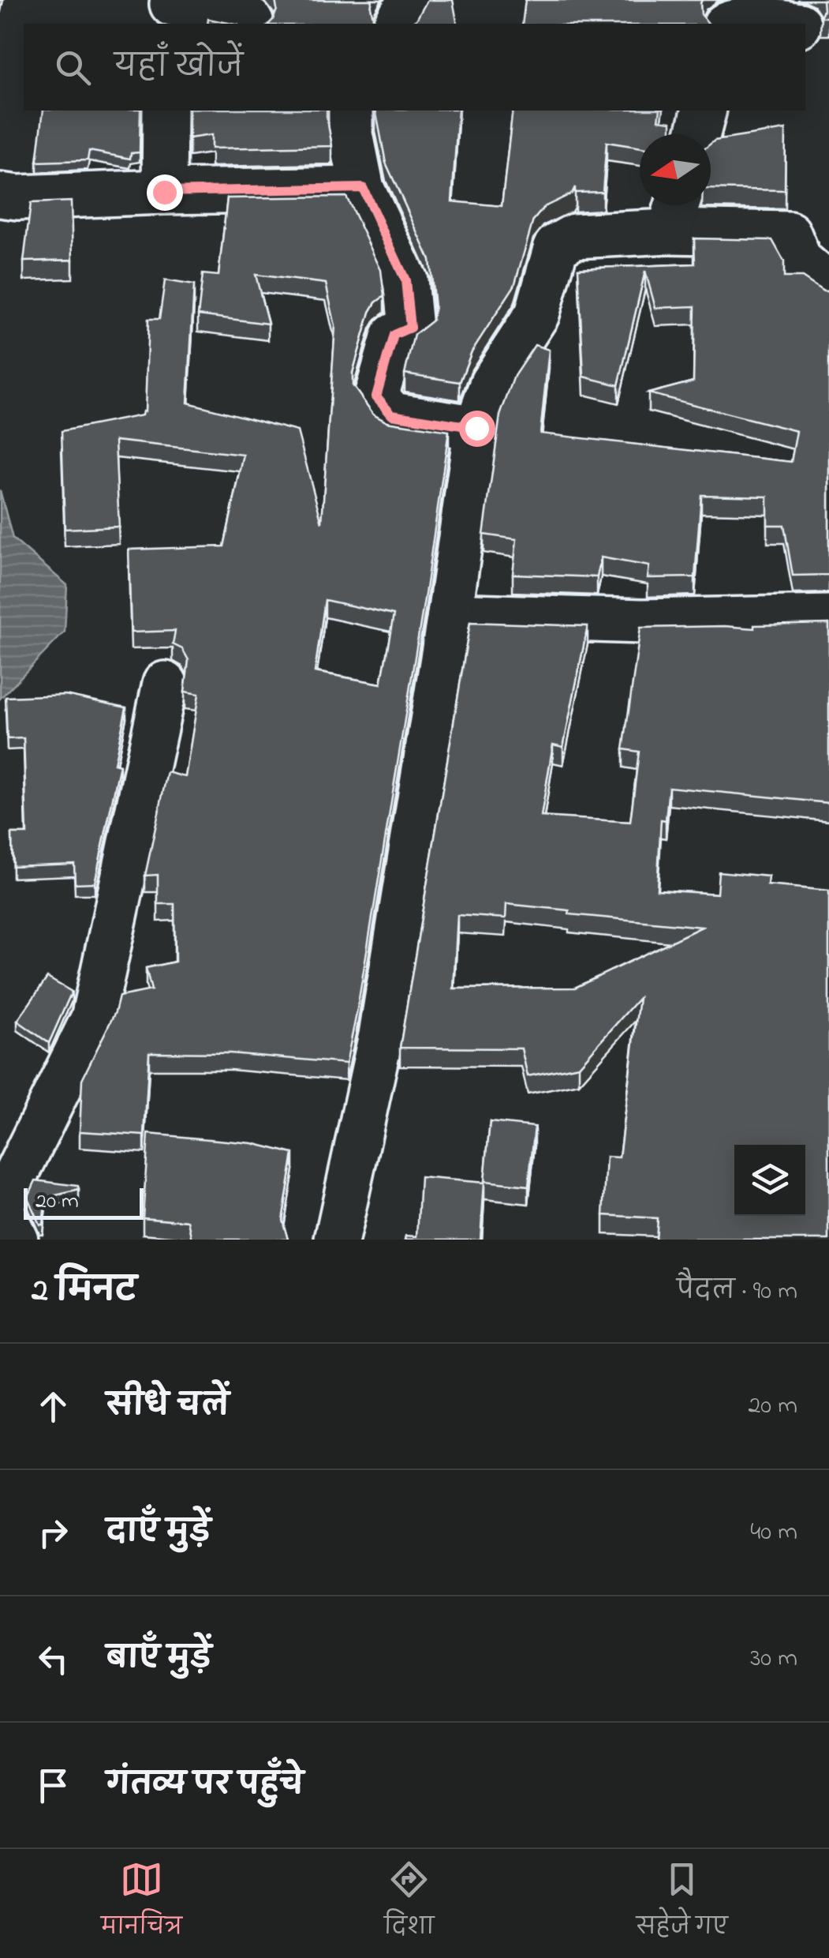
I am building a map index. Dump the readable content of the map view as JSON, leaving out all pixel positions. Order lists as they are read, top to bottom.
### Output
{
  "scale_bar": "20 m",
  "north": "left",
  "page": {
    "search": "यहाँ खोजें",
    "scale": "20 m",
    "heading": ["2 मिनट", "पैदल · 90 m"],
    "list": [
      ["सीधे चलें", "20 m"],
      ["दाएँ मुड़ें", "40 m"],
      ["बाएँ मुड़ें", "30 m"],
      "गंतव्य पर पहुँचे"
    ],
    "nav": ["मानचित्र", "दिशा", "सहेजे गए"]
  }
}
